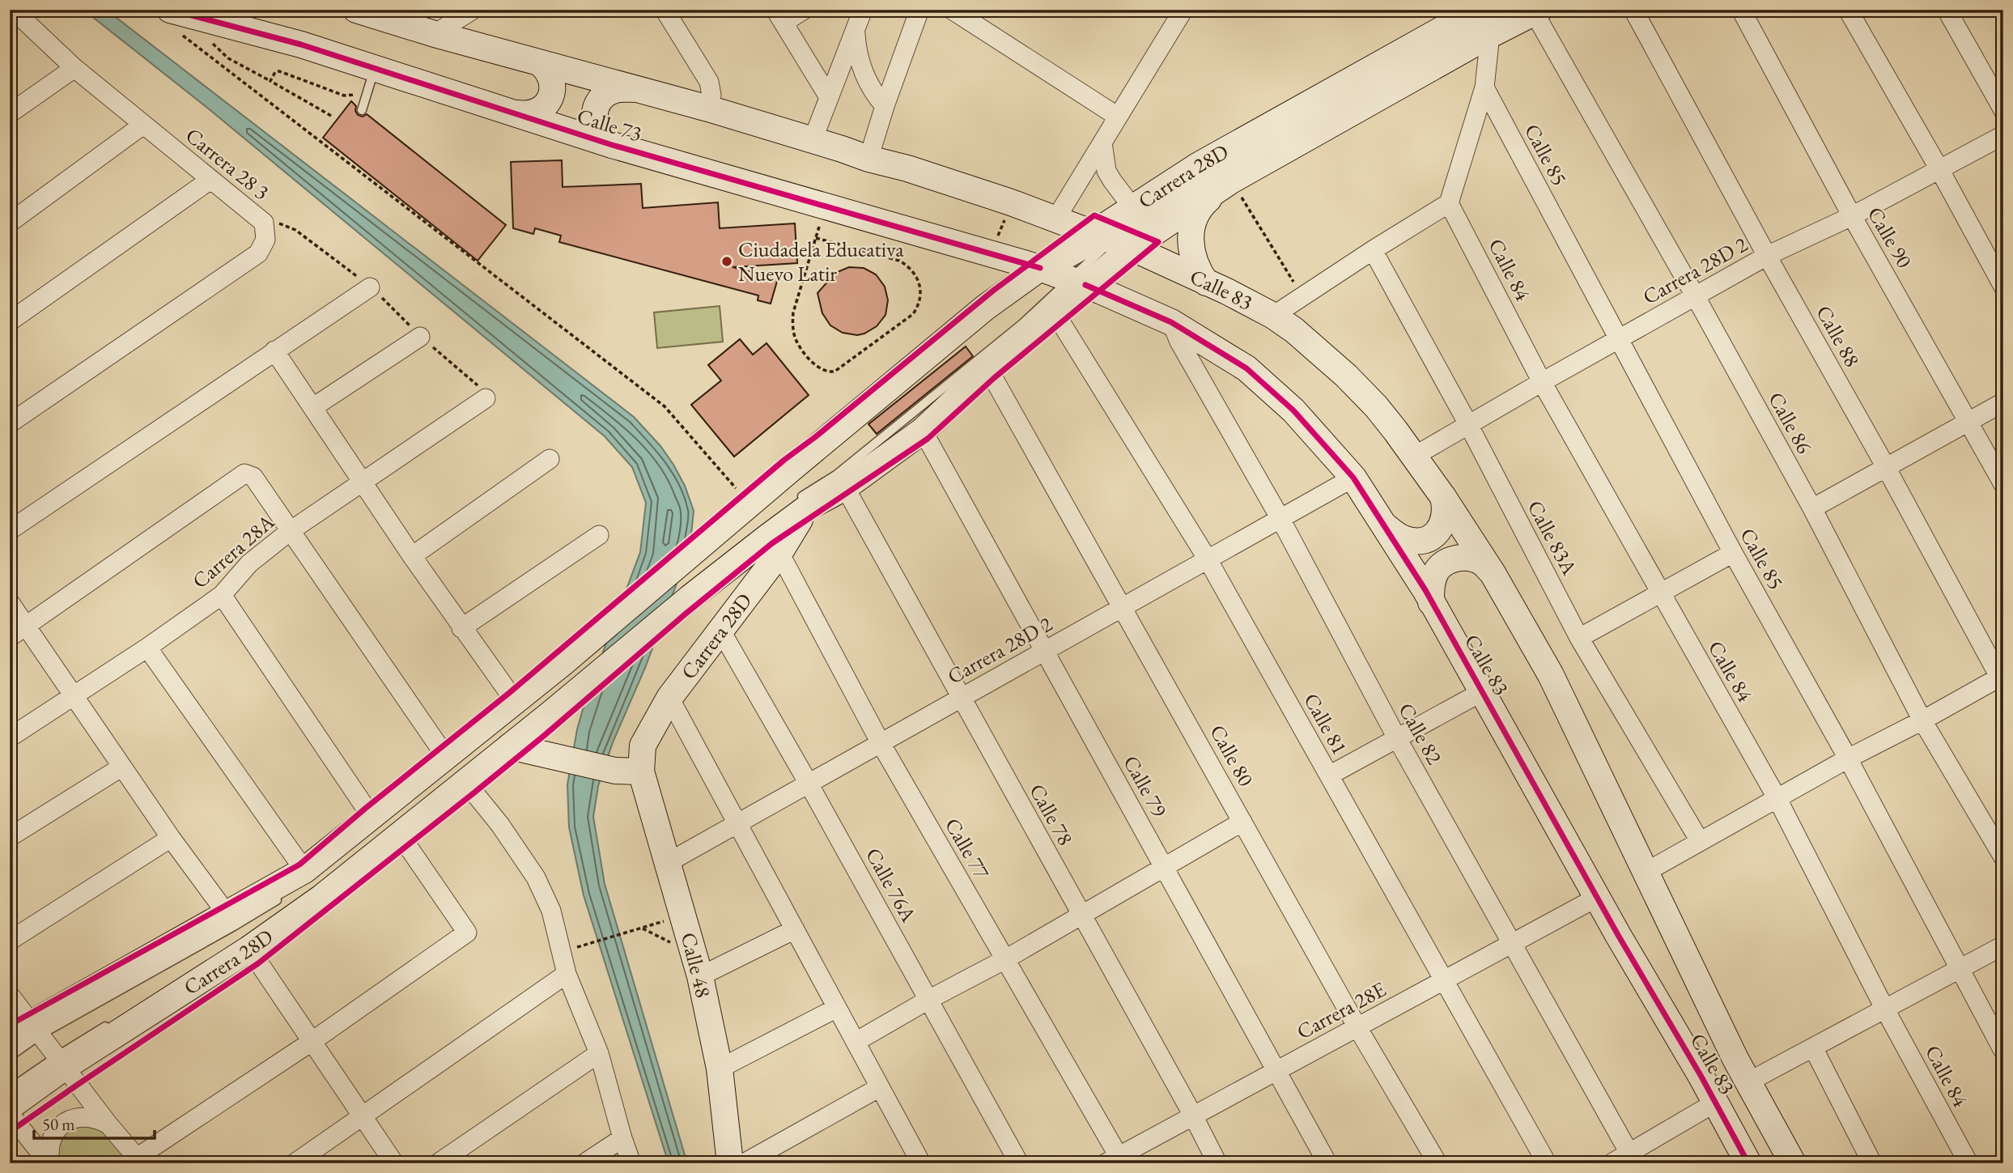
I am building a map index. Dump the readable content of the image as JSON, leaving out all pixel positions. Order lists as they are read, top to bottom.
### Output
{
  "streets": {
    "street": [
      "Calle 73",
      "Calle 85",
      "Carrera 28 3",
      "Carrera 28D",
      "Calle 90",
      "Calle 84",
      "Carrera 28D 2",
      "Calle 83",
      "Calle 88",
      "Calle 86",
      "Calle 83A",
      "Carrera 28A",
      "Calle 81",
      "Calle 82",
      "Calle 80",
      "Calle 79",
      "Calle 78",
      "Calle 77",
      "Calle 76A",
      "Calle 48",
      "Carrera 28E"
    ]
  },
  "crossings": [
    ["Calle 73", "Carrera 28D"],
    ["Calle 73", "Calle 83"],
    ["Calle 85", "Carrera 28D 2"],
    ["Carrera 28D", "Calle 83"],
    ["Carrera 28D", "Calle 86"],
    ["Carrera 28D", "Calle 81"],
    ["Carrera 28D", "Calle 80"],
    ["Carrera 28D", "Calle 79"],
    ["Carrera 28D", "Calle 78"],
    ["Carrera 28D", "Calle 77"],
    ["Carrera 28D", "Calle 76A"],
    ["Carrera 28D", "Calle 48"],
    ["Calle 90", "Carrera 28D 2"],
    ["Calle 84", "Carrera 28D 2"],
    ["Carrera 28D 2", "Calle 83"],
    ["Carrera 28D 2", "Calle 88"],
    ["Carrera 28D 2", "Calle 86"],
    ["Carrera 28D 2", "Calle 83A"],
    ["Carrera 28D 2", "Calle 81"],
    ["Carrera 28D 2", "Calle 82"],
    ["Carrera 28D 2", "Calle 80"],
    ["Carrera 28D 2", "Calle 79"],
    ["Carrera 28D 2", "Calle 78"],
    ["Carrera 28D 2", "Calle 77"],
    ["Carrera 28D 2", "Calle 76A"],
    ["Carrera 28D 2", "Calle 48"],
    ["Calle 83", "Calle 82"],
    ["Calle 83", "Carrera 28E"],
    ["Calle 81", "Carrera 28E"],
    ["Calle 82", "Carrera 28E"],
    ["Calle 80", "Carrera 28E"],
    ["Calle 79", "Carrera 28E"],
    ["Calle 78", "Carrera 28E"],
    ["Calle 77", "Carrera 28E"]
  ],
  "places": ["Ciudadela Educativa Nuevo Latir"],
  "scale_bar": "50 m"
}
